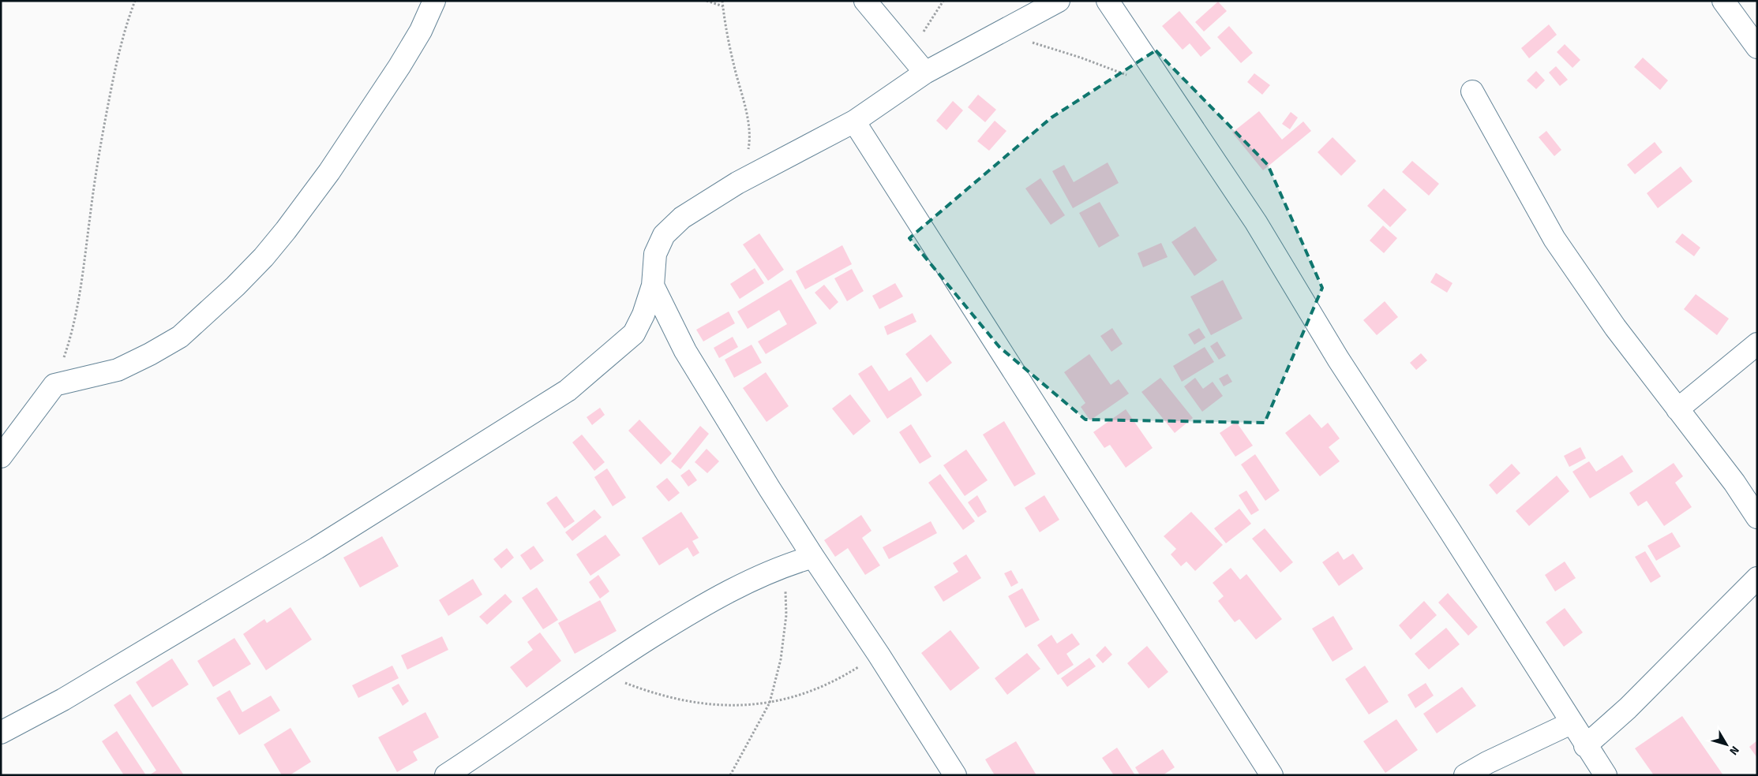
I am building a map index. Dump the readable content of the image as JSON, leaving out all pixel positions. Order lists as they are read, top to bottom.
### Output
{
  "north": "bottom right"
}
